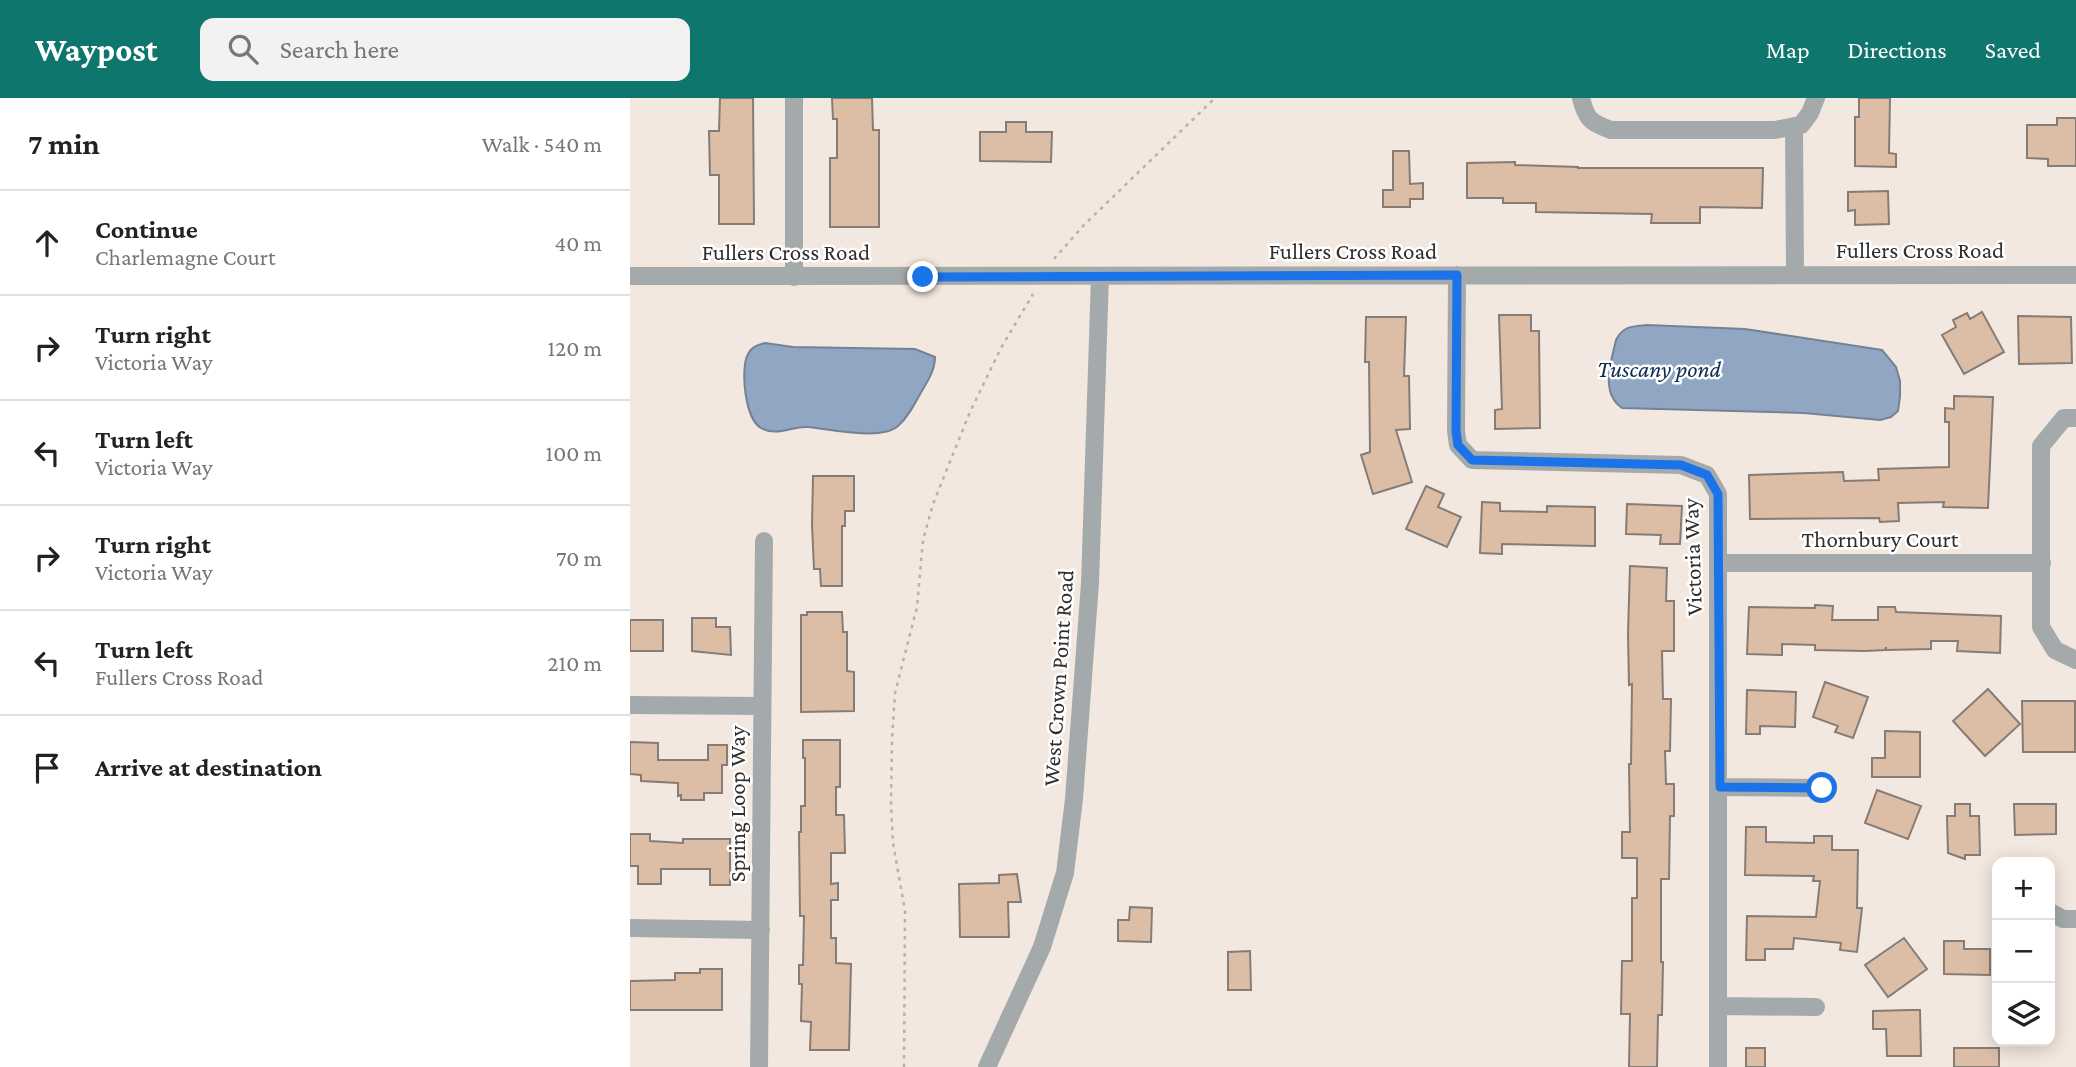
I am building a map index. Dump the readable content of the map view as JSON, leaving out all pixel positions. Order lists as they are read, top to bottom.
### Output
{
  "streets": {
    "street": [
      "Fullers Cross Road",
      "Thornbury Court",
      "Victoria Way",
      "West Crown Point Road",
      "Spring Loop Way"
    ]
  },
  "crossings": [
    ["Fullers Cross Road", "Victoria Way"],
    ["Fullers Cross Road", "West Crown Point Road"],
    ["Thornbury Court", "Victoria Way"]
  ],
  "water": ["Tuscany pond"],
  "page": {
    "header": "Waypost",
    "search": "Search here",
    "nav": ["Map", "Directions", "Saved"],
    "heading": ["7 min", "Walk · 540 m"],
    "list": [
      ["Continue", "Charlemagne Court", "40 m"],
      ["Turn right", "Victoria Way", "120 m"],
      ["Turn left", "Victoria Way", "100 m"],
      ["Turn right", "Victoria Way", "70 m"],
      ["Turn left", "Fullers Cross Road", "210 m"],
      "Arrive at destination"
    ],
    "map_buttons": ["+", "−"]
  }
}
